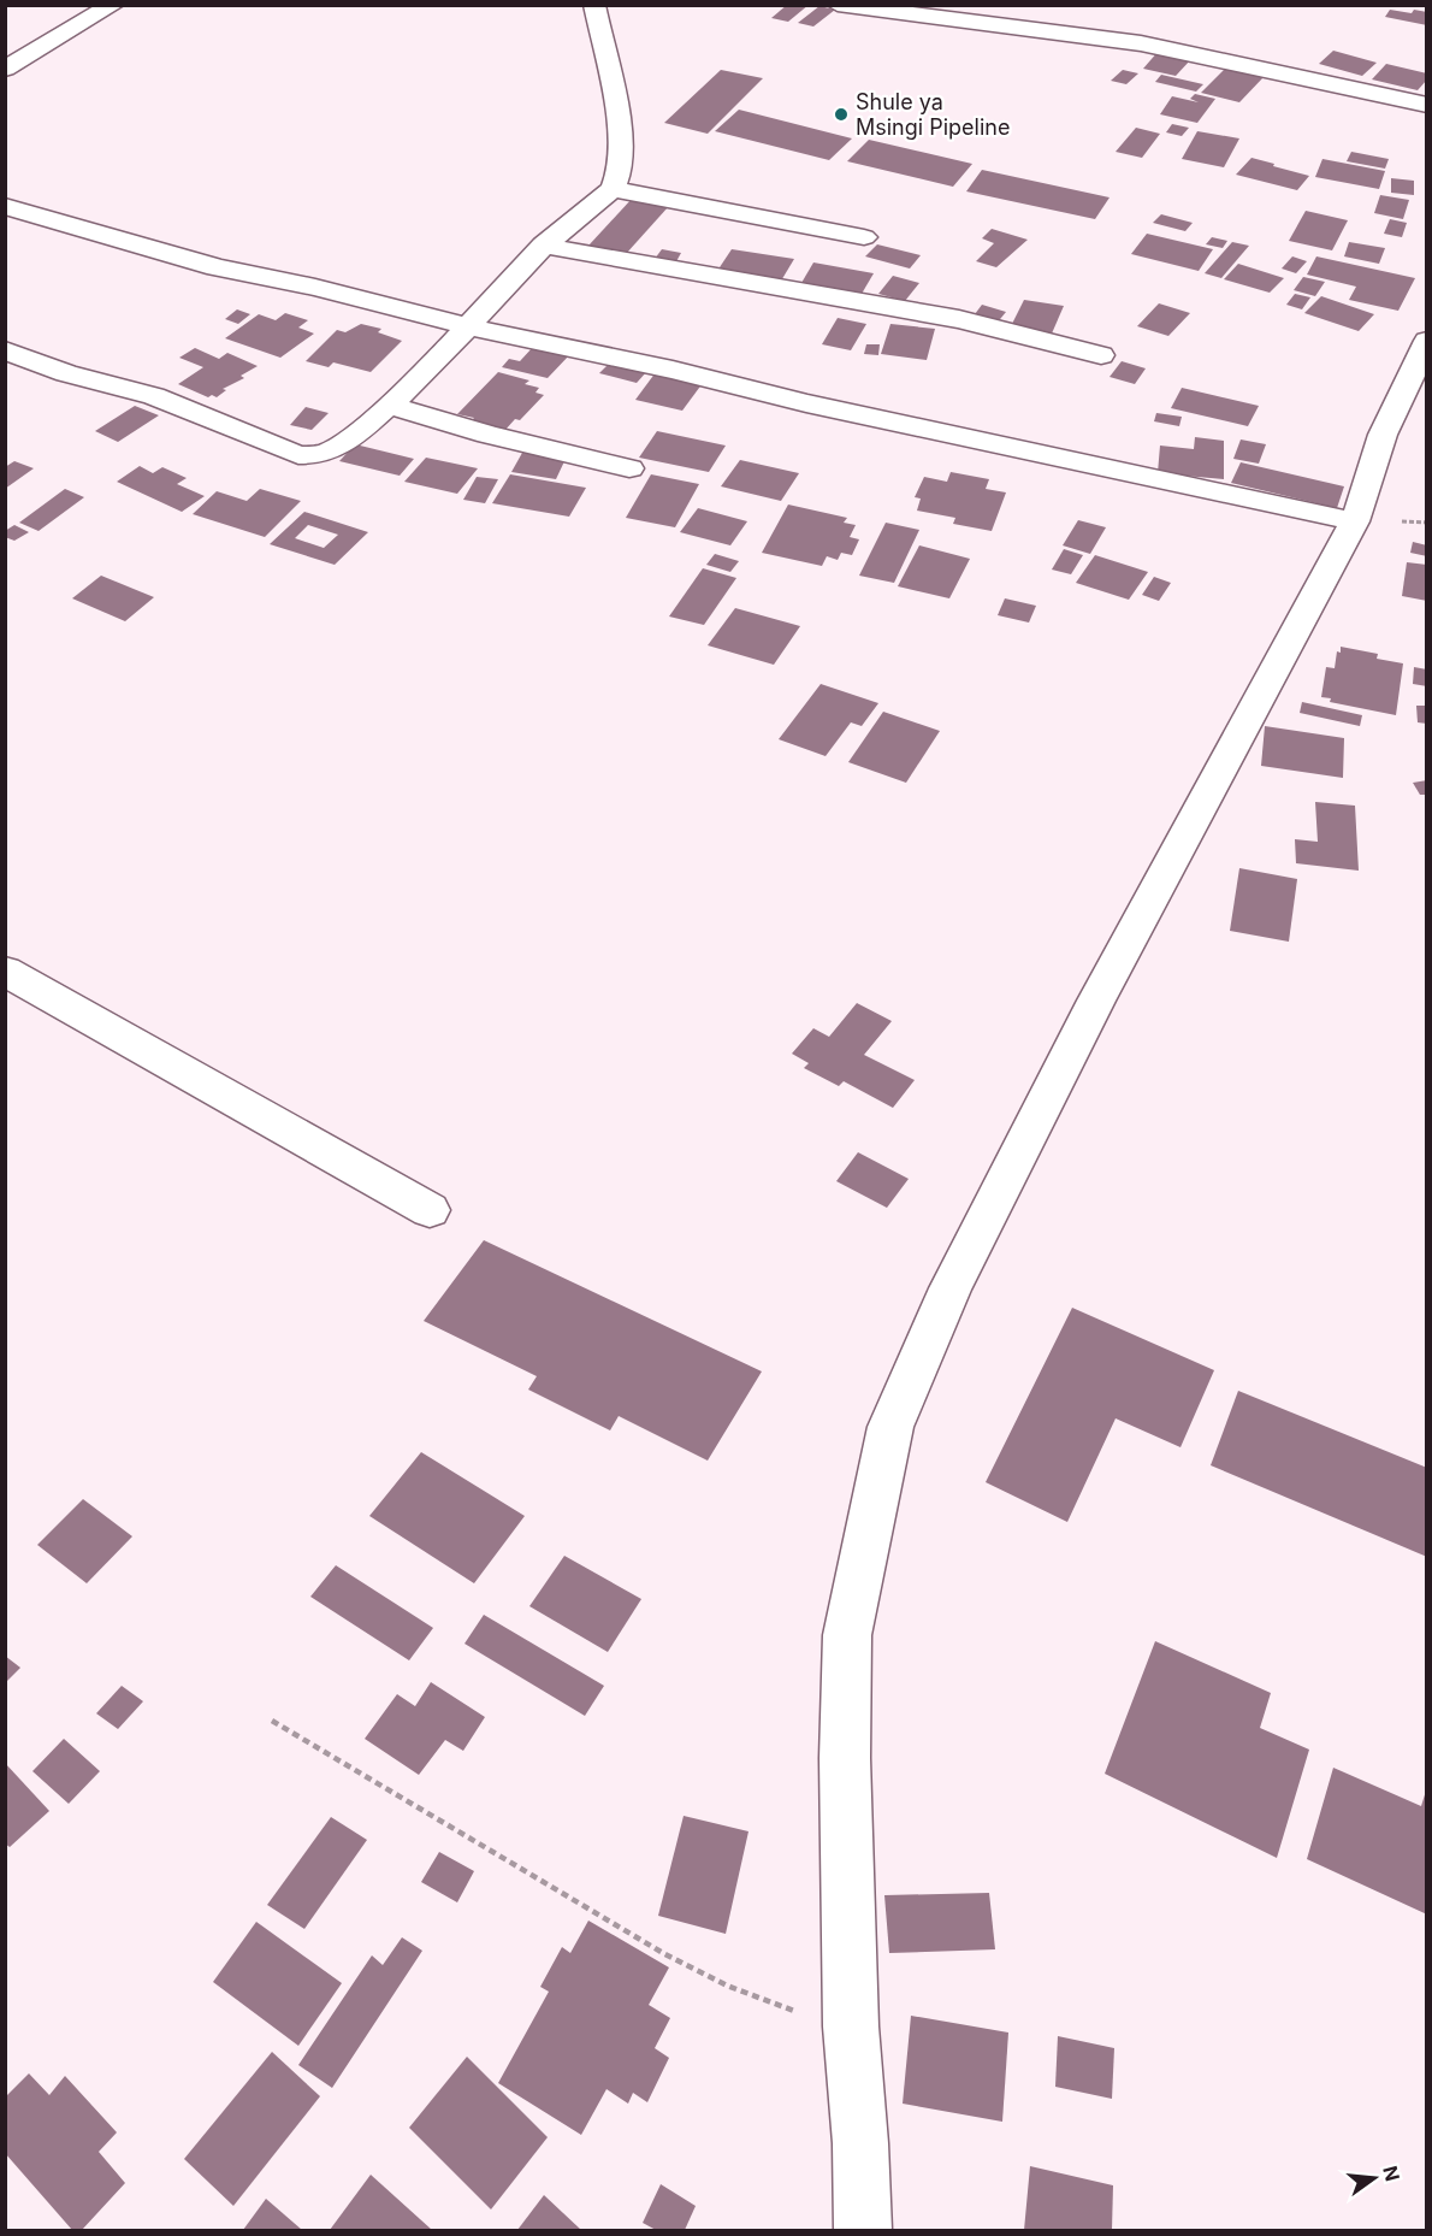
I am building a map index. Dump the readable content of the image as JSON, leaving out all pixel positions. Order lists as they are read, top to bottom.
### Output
{
  "places": ["Shule ya Msingi Pipeline"],
  "north": "right"
}
